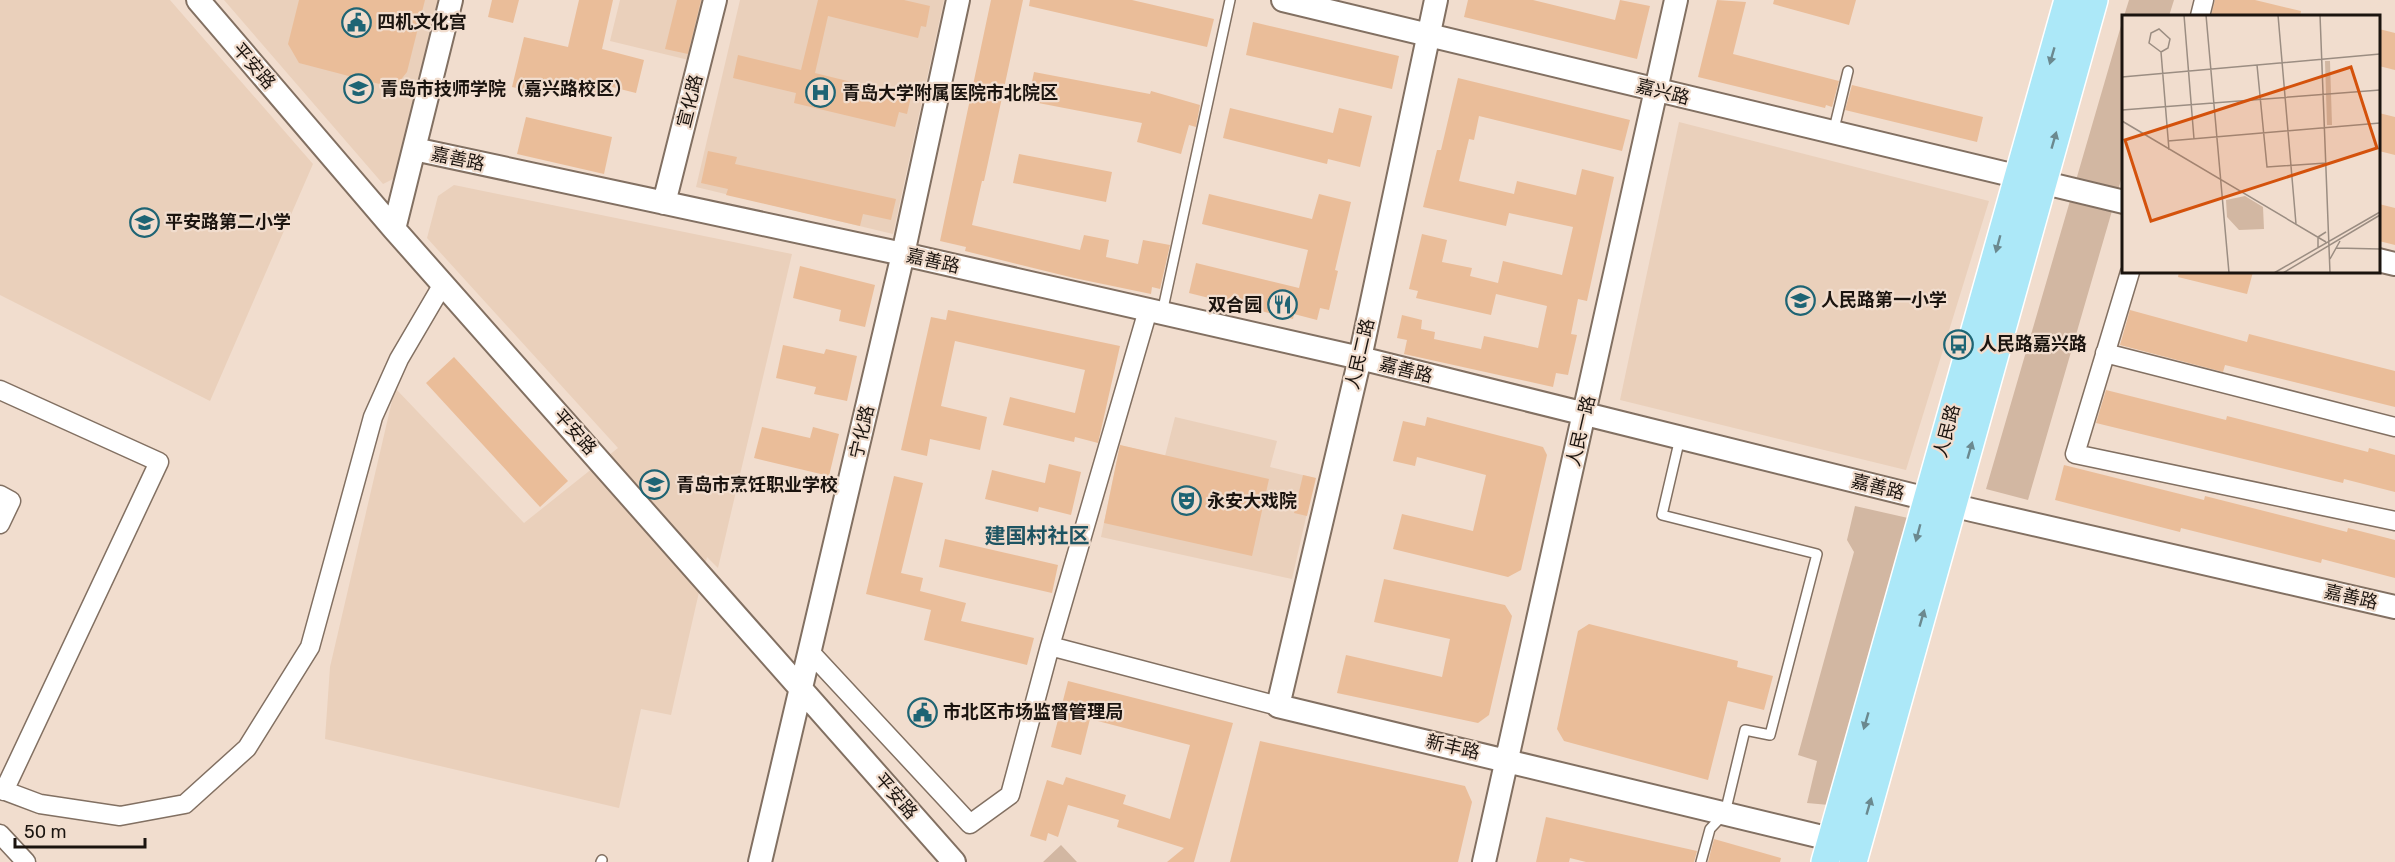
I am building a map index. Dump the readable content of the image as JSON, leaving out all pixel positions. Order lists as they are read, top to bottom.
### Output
{
  "streets": {
    "main road": ["人民路"],
    "street": [
      "平安路",
      "嘉兴路",
      "宣化路",
      "嘉善路",
      "人民二路",
      "人民一路",
      "宁化路",
      "新丰路"
    ]
  },
  "crossings": [
    ["平安路", "宁化路"],
    ["嘉兴路", "人民二路"],
    ["嘉兴路", "人民一路"],
    ["嘉兴路", "人民路"],
    ["宣化路", "嘉善路"],
    ["嘉善路", "人民二路"],
    ["嘉善路", "人民一路"],
    ["嘉善路", "人民路"],
    ["嘉善路", "宁化路"],
    ["人民二路", "新丰路"],
    ["人民一路", "新丰路"],
    ["人民路", "新丰路"]
  ],
  "districts": ["建国村社区"],
  "places": {
    "public building": ["四机文化宫", "市北区市场监督管理局"],
    "school or university": [
      "青岛市技师学院（嘉兴路校区）",
      "平安路第二小学",
      "人民路第一小学",
      "青岛市烹饪职业学校"
    ],
    "hospital": ["青岛大学附属医院市北院区"],
    "restaurant": ["双合园"],
    "bus stop": ["人民路嘉兴路"],
    "theatre": ["永安大戏院"]
  },
  "scale_bar": "50 m"
}
